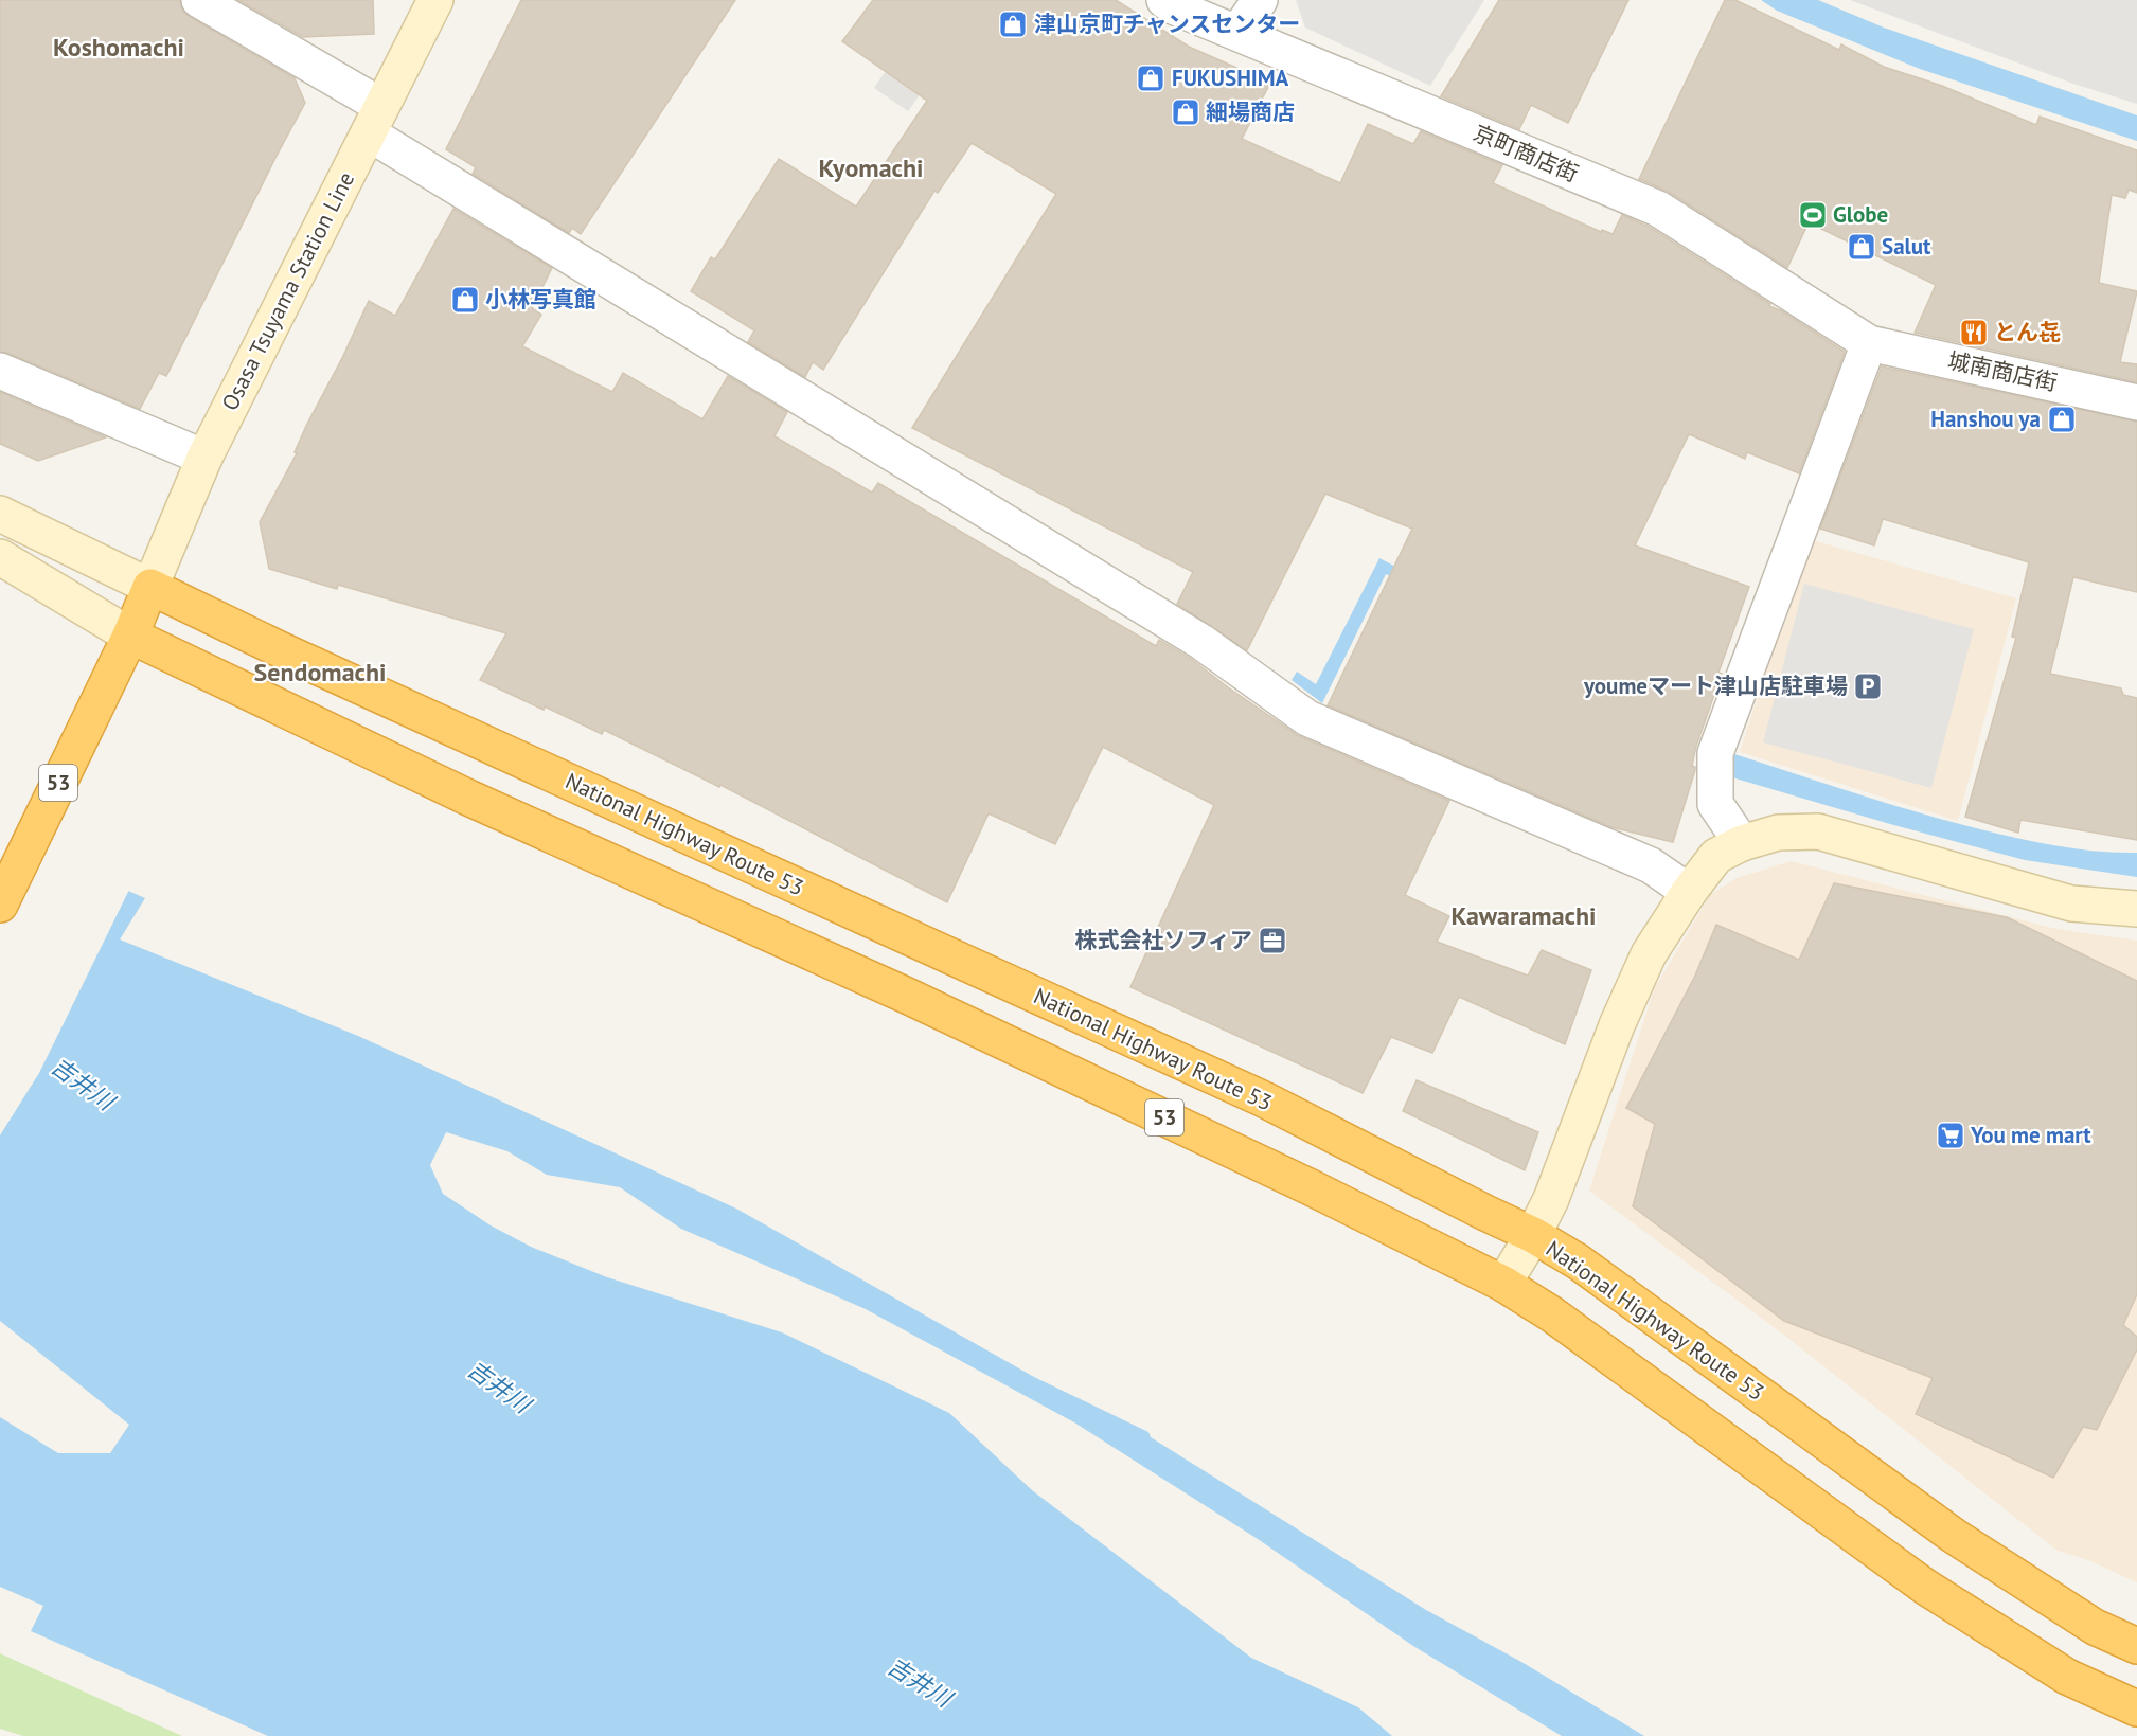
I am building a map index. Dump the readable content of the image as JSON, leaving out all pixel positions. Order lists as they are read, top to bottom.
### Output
{
  "streets": {
    "highway": ["53", "National Highway Route 53"],
    "street": ["京町商店街", "Osasa Tsuyama Station Line", "城南商店街"]
  },
  "crossings": [
    ["京町商店街", "城南商店街"],
    ["Osasa Tsuyama Station Line", "53"],
    ["Osasa Tsuyama Station Line", "National Highway Route 53"],
    ["53", "National Highway Route 53"]
  ],
  "districts": [
    "Koshomachi",
    "Kyomachi",
    "Sendomachi",
    "Kawaramachi"
  ],
  "water": ["吉井川"],
  "places": {
    "shop": [
      "津山京町チャンスセンター",
      "FUKUSHIMA",
      "細場商店",
      "Salut",
      "小林写真館",
      "Hanshou ya"
    ],
    "sports": ["Globe"],
    "restaurant": ["とん㐂"],
    "parking": ["youmeマート津山店駐車場"],
    "office": ["株式会社ソフィア"],
    "supermarket": ["You me mart"]
  }
}
